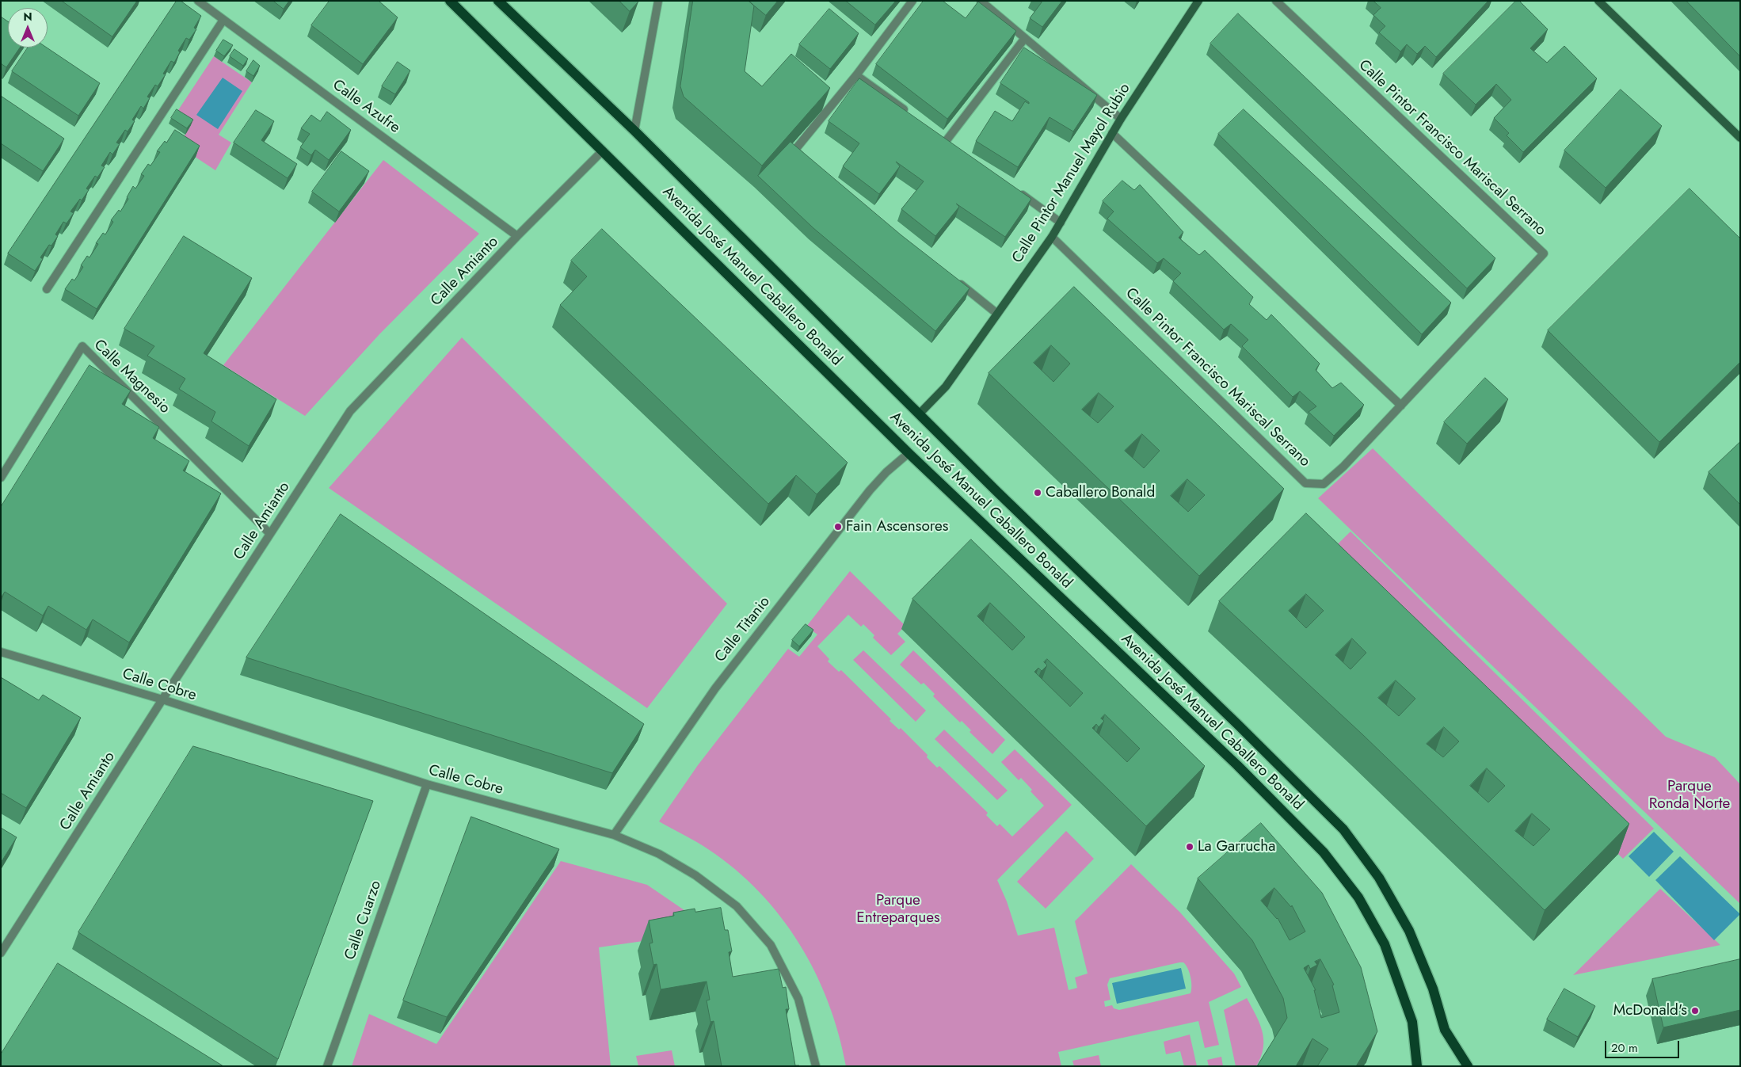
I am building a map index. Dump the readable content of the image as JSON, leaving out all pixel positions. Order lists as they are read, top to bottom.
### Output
{
  "streets": {
    "main road": ["Avenida José Manuel Caballero Bonald"],
    "street": [
      "Calle Azufre",
      "Calle Pintor Francisco Mariscal Serrano",
      "Calle Pintor Manuel Mayol Rubio",
      "Calle Amianto",
      "Calle Magnesio",
      "Calle Titanio",
      "Calle Cobre",
      "Calle Cuarzo"
    ]
  },
  "crossings": [
    ["Calle Azufre", "Calle Amianto"],
    ["Calle Pintor Francisco Mariscal Serrano", "Calle Pintor Manuel Mayol Rubio"],
    ["Calle Pintor Manuel Mayol Rubio", "Avenida José Manuel Caballero Bonald"],
    ["Calle Amianto", "Avenida José Manuel Caballero Bonald"],
    ["Calle Amianto", "Calle Magnesio"],
    ["Calle Amianto", "Calle Cobre"],
    ["Avenida José Manuel Caballero Bonald", "Calle Titanio"],
    ["Calle Titanio", "Calle Cobre"],
    ["Calle Cobre", "Calle Cuarzo"]
  ],
  "parks": ["Parque Ronda Norte", "Parque Entreparques"],
  "places": [
    "Caballero Bonald",
    "Fain Ascensores",
    "La Garrucha",
    "McDonald's"
  ],
  "scale_bar": "20 m",
  "north": "top"
}
